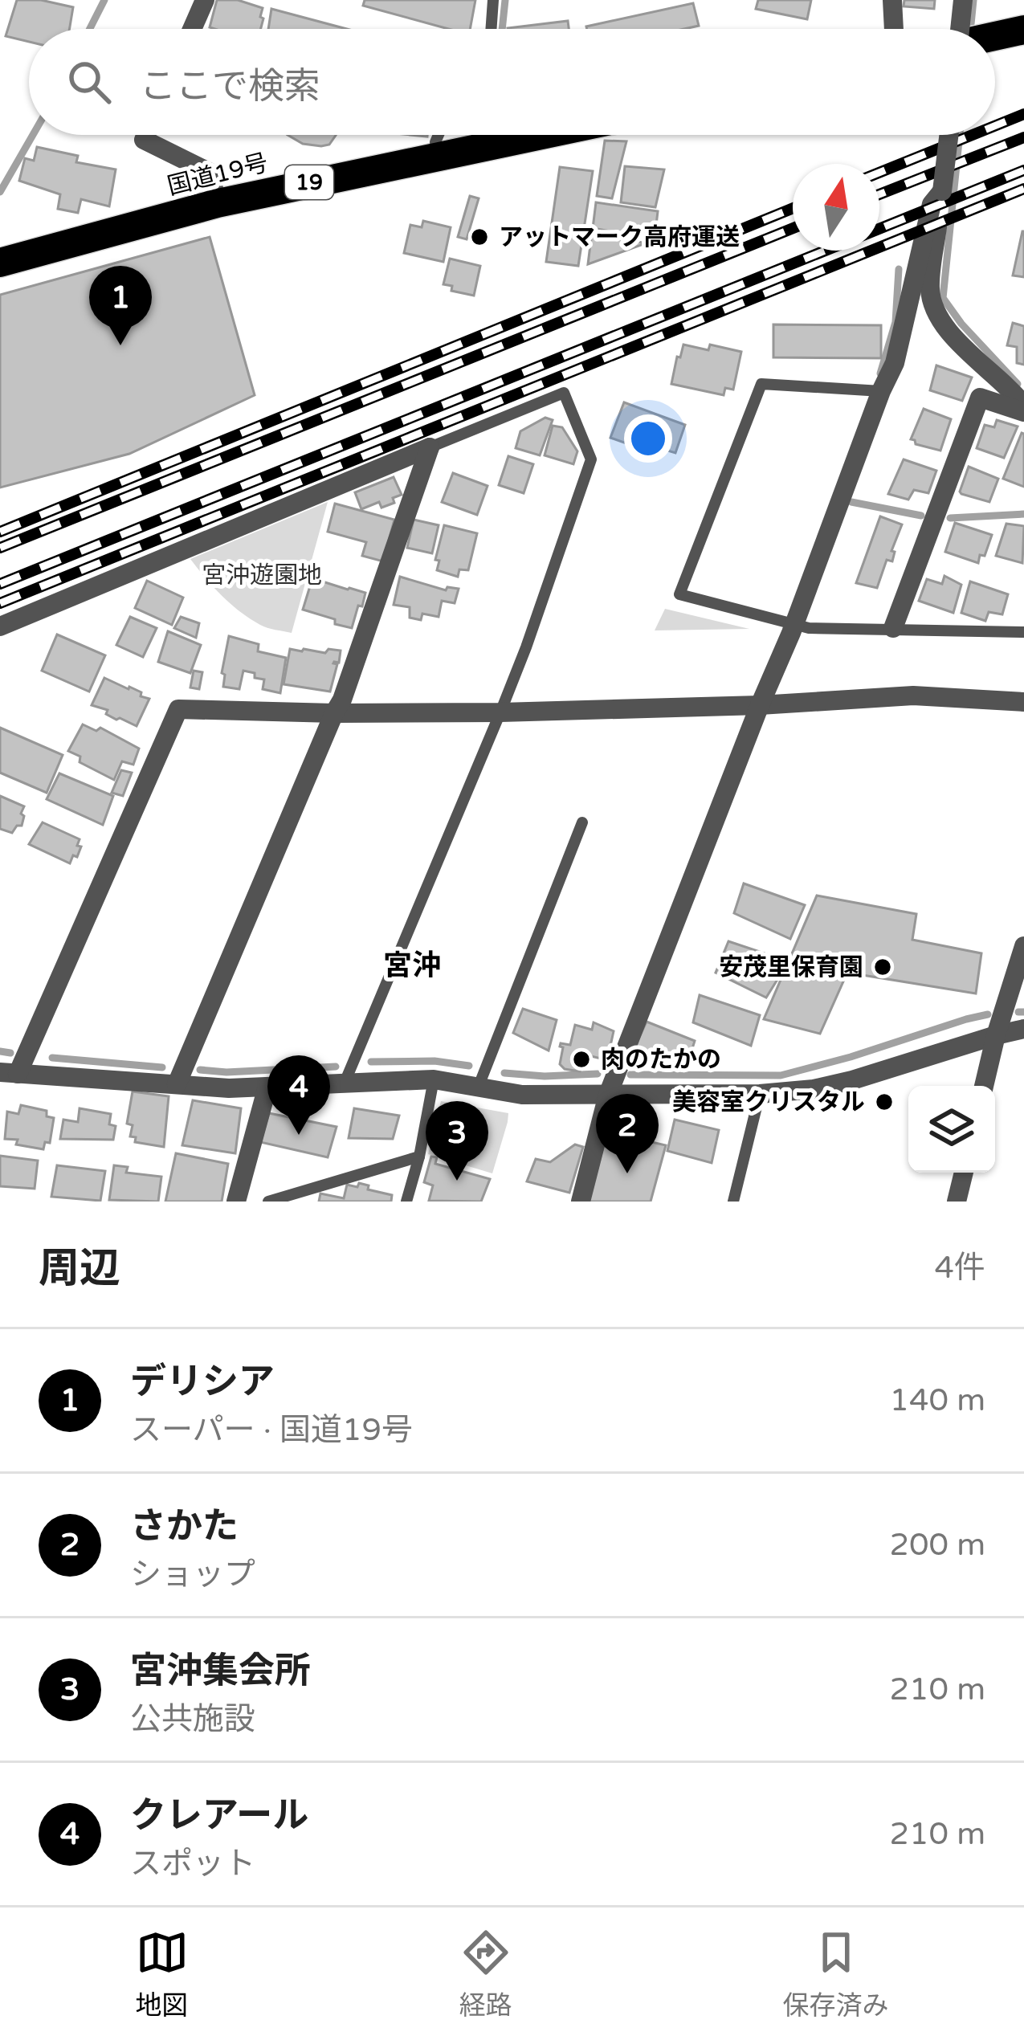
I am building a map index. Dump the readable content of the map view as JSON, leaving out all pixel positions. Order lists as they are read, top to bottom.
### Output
{
  "streets": {
    "highway": ["国道19号", "19"]
  },
  "districts": ["宮沖"],
  "parks": ["宮沖遊園地"],
  "places": [
    "アットマーク高府運送",
    "安茂里保育園",
    "肉のたかの",
    "美容室クリスタル"
  ],
  "north": "top",
  "page": {
    "search": "ここで検索",
    "pins": [
      "1",
      "4",
      "2",
      "3"
    ],
    "heading": ["周辺", "4件"],
    "list": [
      {
        "mark": "1",
        "name": "デリシア",
        "note": "スーパー · 国道19号",
        "value": "140 m"
      },
      {
        "mark": "2",
        "name": "さかた",
        "note": "ショップ",
        "value": "200 m"
      },
      {
        "mark": "3",
        "name": "宮沖集会所",
        "note": "公共施設",
        "value": "210 m"
      },
      {
        "mark": "4",
        "name": "クレアール",
        "note": "スポット",
        "value": "210 m"
      }
    ],
    "nav": ["地図", "経路", "保存済み"]
  }
}
